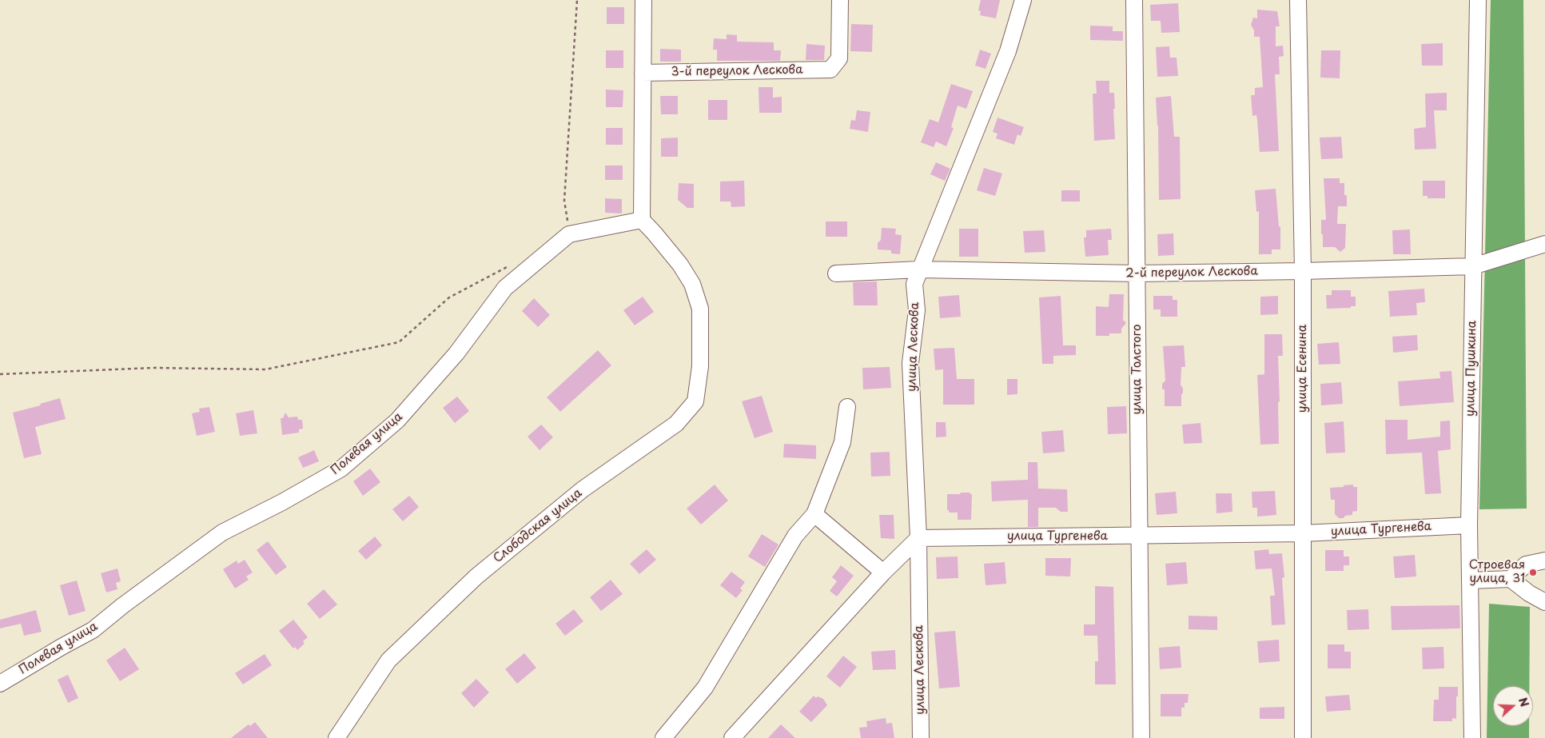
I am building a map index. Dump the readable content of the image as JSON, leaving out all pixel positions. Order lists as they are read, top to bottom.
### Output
{
  "streets": {
    "street": [
      "3-й переулок Лескова",
      "2-й переулок Лескова",
      "улица Лескова",
      "улица Есенина",
      "улица Пушкина",
      "улица Толстого",
      "Полевая улица",
      "Слободская улица",
      "улица Тургенева"
    ]
  },
  "crossings": [
    ["2-й переулок Лескова", "улица Лескова"],
    ["2-й переулок Лескова", "улица Есенина"],
    ["2-й переулок Лескова", "улица Пушкина"],
    ["2-й переулок Лескова", "улица Толстого"],
    ["улица Лескова", "улица Тургенева"],
    ["улица Есенина", "улица Тургенева"],
    ["улица Пушкина", "улица Тургенева"],
    ["улица Толстого", "улица Тургенева"],
    ["Полевая улица", "Слободская улица"]
  ],
  "places": ["Строевая улица, 31"],
  "north": "right"
}
